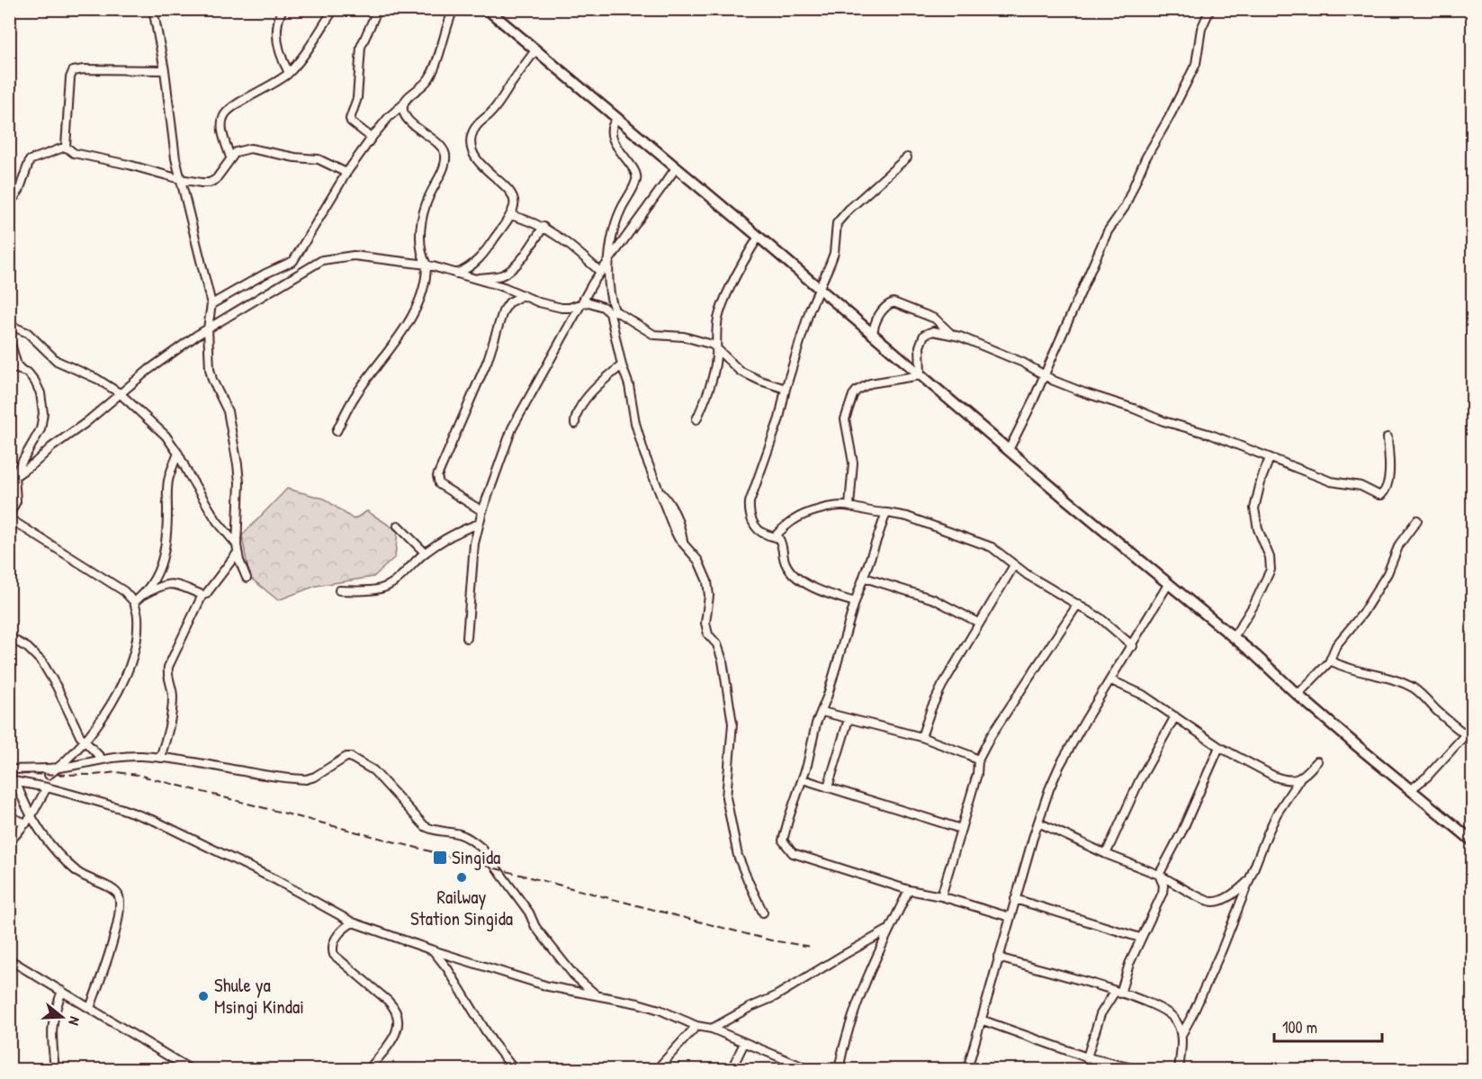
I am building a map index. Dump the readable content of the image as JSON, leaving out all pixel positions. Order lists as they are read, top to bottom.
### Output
{
  "places": {
    "transit": ["Singida"],
    "other": ["Railway Station Singida", "Shule ya Msingi Kindai"]
  },
  "scale_bar": "100 m",
  "north": "right"
}
